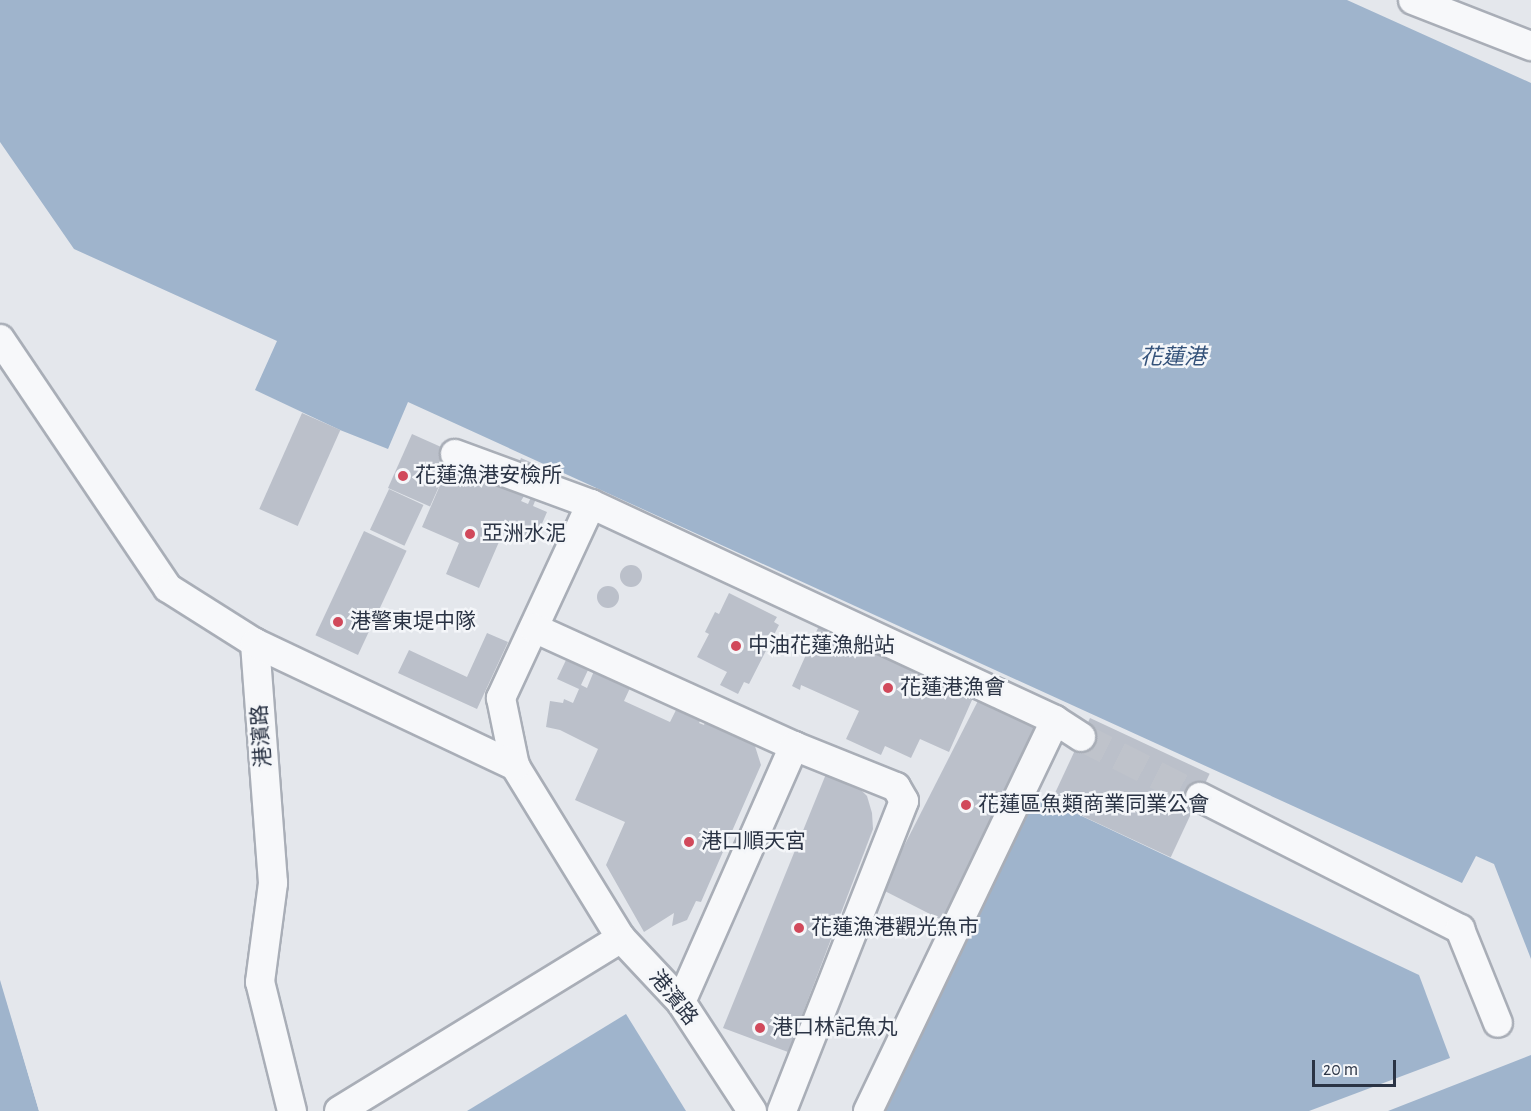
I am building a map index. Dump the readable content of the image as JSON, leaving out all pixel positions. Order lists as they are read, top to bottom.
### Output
{
  "streets": {
    "street": ["港濱路"]
  },
  "water": ["花蓮港"],
  "places": [
    "花蓮漁港安檢所",
    "亞洲水泥",
    "港警東堤中隊",
    "中油花蓮漁船站",
    "花蓮港漁會",
    "花蓮區魚類商業同業公會",
    "港口順天宮",
    "花蓮漁港觀光魚市",
    "港口林記魚丸"
  ],
  "scale_bar": "20 m"
}
